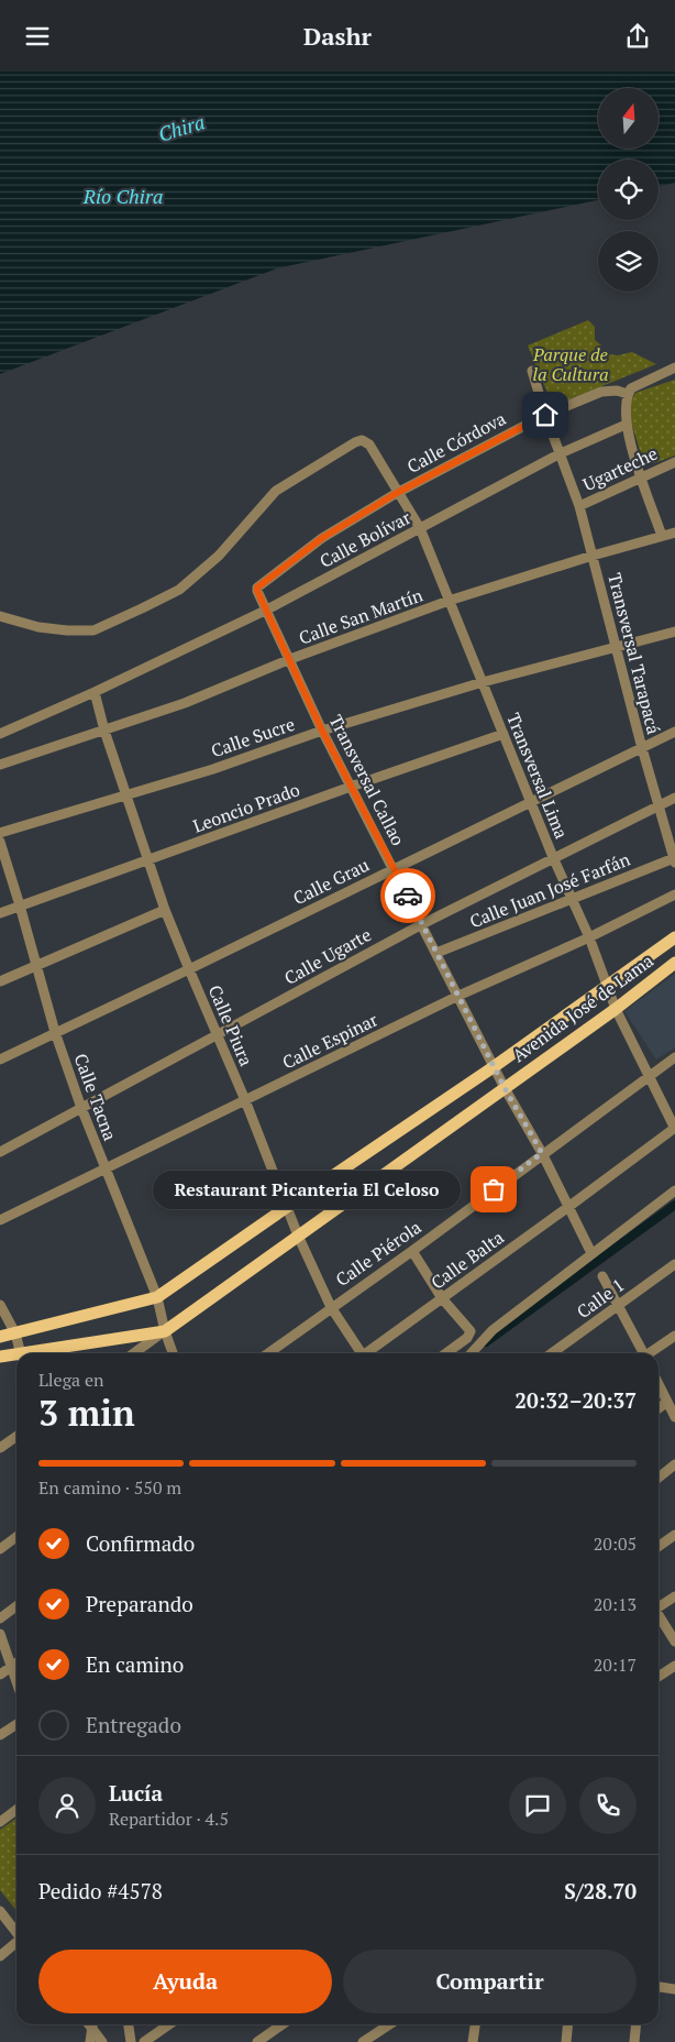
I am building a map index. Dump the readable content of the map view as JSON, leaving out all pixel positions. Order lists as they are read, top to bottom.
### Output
{
  "streets": {
    "main road": ["Avenida José de Lama"],
    "street": [
      "Calle Córdova",
      "Ugarteche",
      "Calle Bolívar",
      "Calle San Martín",
      "Transversal Tarapacá",
      "Calle Sucre",
      "Transversal Lima",
      "Transversal Callao",
      "Leoncio Prado",
      "Calle Grau",
      "Calle Juan José Farfán",
      "Calle Ugarte",
      "Calle Piura",
      "Calle Espinar",
      "Calle Tacna",
      "Calle Piérola",
      "Calle Balta",
      "Calle 1"
    ]
  },
  "crossings": [
    ["Calle Córdova", "Transversal Tarapacá"],
    ["Calle Córdova", "Transversal Lima"],
    ["Calle Córdova", "Transversal Callao"],
    ["Ugarteche", "Transversal Tarapacá"],
    ["Calle Bolívar", "Transversal Tarapacá"],
    ["Calle Bolívar", "Transversal Lima"],
    ["Calle Bolívar", "Transversal Callao"],
    ["Calle Bolívar", "Calle Piura"],
    ["Calle San Martín", "Transversal Tarapacá"],
    ["Calle San Martín", "Transversal Lima"],
    ["Calle San Martín", "Transversal Callao"],
    ["Calle San Martín", "Calle Piura"],
    ["Transversal Tarapacá", "Calle Sucre"],
    ["Transversal Tarapacá", "Calle Grau"],
    ["Transversal Tarapacá", "Calle Juan José Farfán"],
    ["Transversal Tarapacá", "Calle Ugarte"],
    ["Calle Sucre", "Transversal Lima"],
    ["Calle Sucre", "Transversal Callao"],
    ["Calle Sucre", "Calle Piura"],
    ["Transversal Lima", "Leoncio Prado"],
    ["Transversal Lima", "Calle Grau"],
    ["Transversal Lima", "Calle Juan José Farfán"],
    ["Transversal Lima", "Calle Ugarte"],
    ["Transversal Lima", "Avenida José de Lama"],
    ["Transversal Lima", "Calle Espinar"],
    ["Transversal Lima", "Calle Piérola"],
    ["Transversal Lima", "Calle Balta"],
    ["Transversal Callao", "Leoncio Prado"],
    ["Transversal Callao", "Calle Grau"],
    ["Transversal Callao", "Calle Juan José Farfán"],
    ["Transversal Callao", "Calle Ugarte"],
    ["Transversal Callao", "Avenida José de Lama"],
    ["Transversal Callao", "Calle Espinar"],
    ["Transversal Callao", "Calle Piérola"],
    ["Transversal Callao", "Calle Balta"],
    ["Leoncio Prado", "Calle Piura"],
    ["Leoncio Prado", "Calle Tacna"],
    ["Calle Grau", "Calle Piura"],
    ["Calle Grau", "Calle Tacna"],
    ["Calle Ugarte", "Calle Piura"],
    ["Calle Ugarte", "Calle Tacna"],
    ["Avenida José de Lama", "Calle Piura"],
    ["Avenida José de Lama", "Calle Tacna"],
    ["Calle Piura", "Calle Espinar"],
    ["Calle Piura", "Calle Piérola"],
    ["Calle Espinar", "Calle Tacna"]
  ],
  "water": ["Chira", "Río Chira"],
  "parks": ["Parque de la Cultura"],
  "places": ["Restaurant Picanteria El Celoso"],
  "north": "top",
  "page": {
    "header": "Dashr",
    "bubble": "Restaurant Picanteria El Celoso",
    "heading": ["3 min", "Llega en", "20:32–20:37"],
    "panel": [
      "Lucía",
      "Repartidor · 4.5",
      "Pedido #4578",
      "S/28.70"
    ],
    "bar": "En camino · 550 m",
    "list": [
      ["Confirmado", "20:05"],
      ["Preparando", "20:13"],
      ["En camino", "20:17"],
      "Entregado"
    ],
    "buttons": ["Ayuda", "Compartir"]
  }
}
